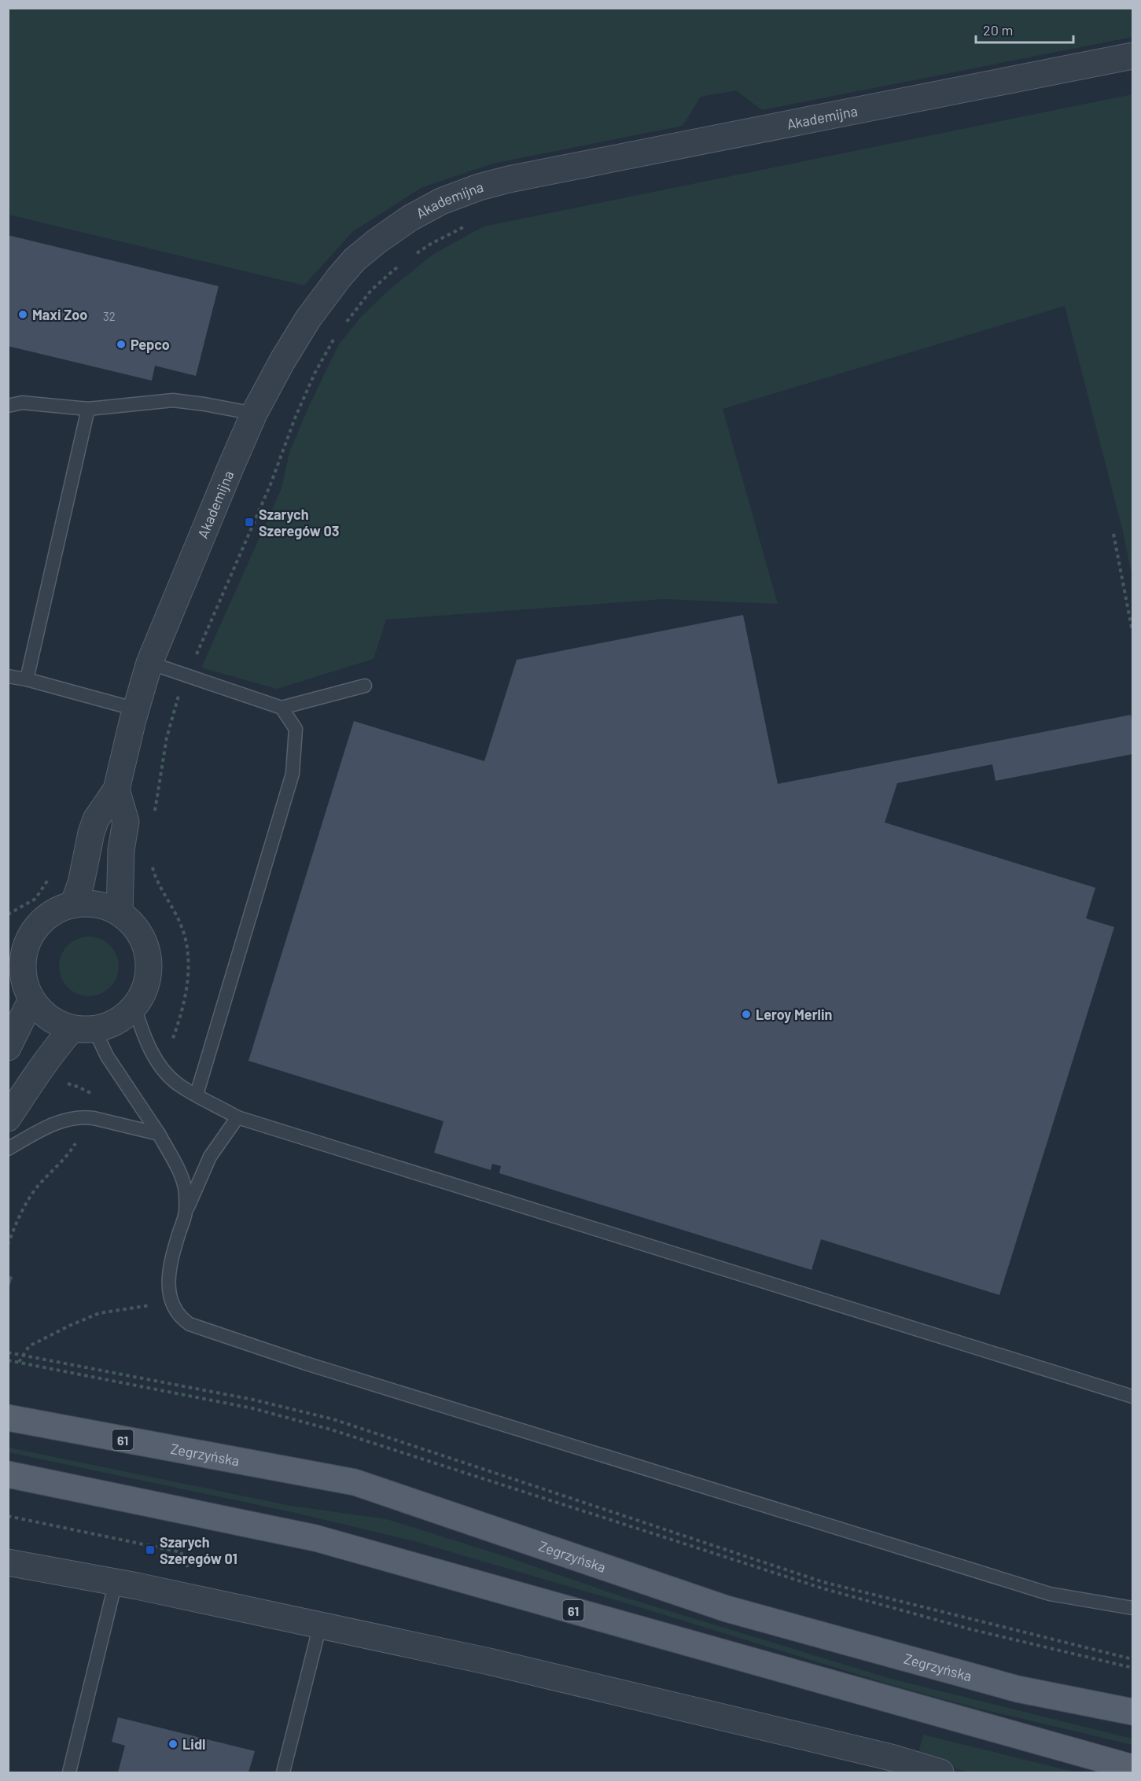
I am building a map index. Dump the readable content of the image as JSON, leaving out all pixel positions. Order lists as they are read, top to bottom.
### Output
{
  "streets": {
    "main road": ["61", "Zegrzyńska"],
    "street": ["Akademijna"]
  },
  "places": {
    "other": [
      "Maxi Zoo",
      "Pepco",
      "Leroy Merlin",
      "Lidl"
    ],
    "transit": ["Szarych Szeregów 03", "Szarych Szeregów 01"]
  },
  "house_numbers": ["32"],
  "scale_bar": "20 m"
}
